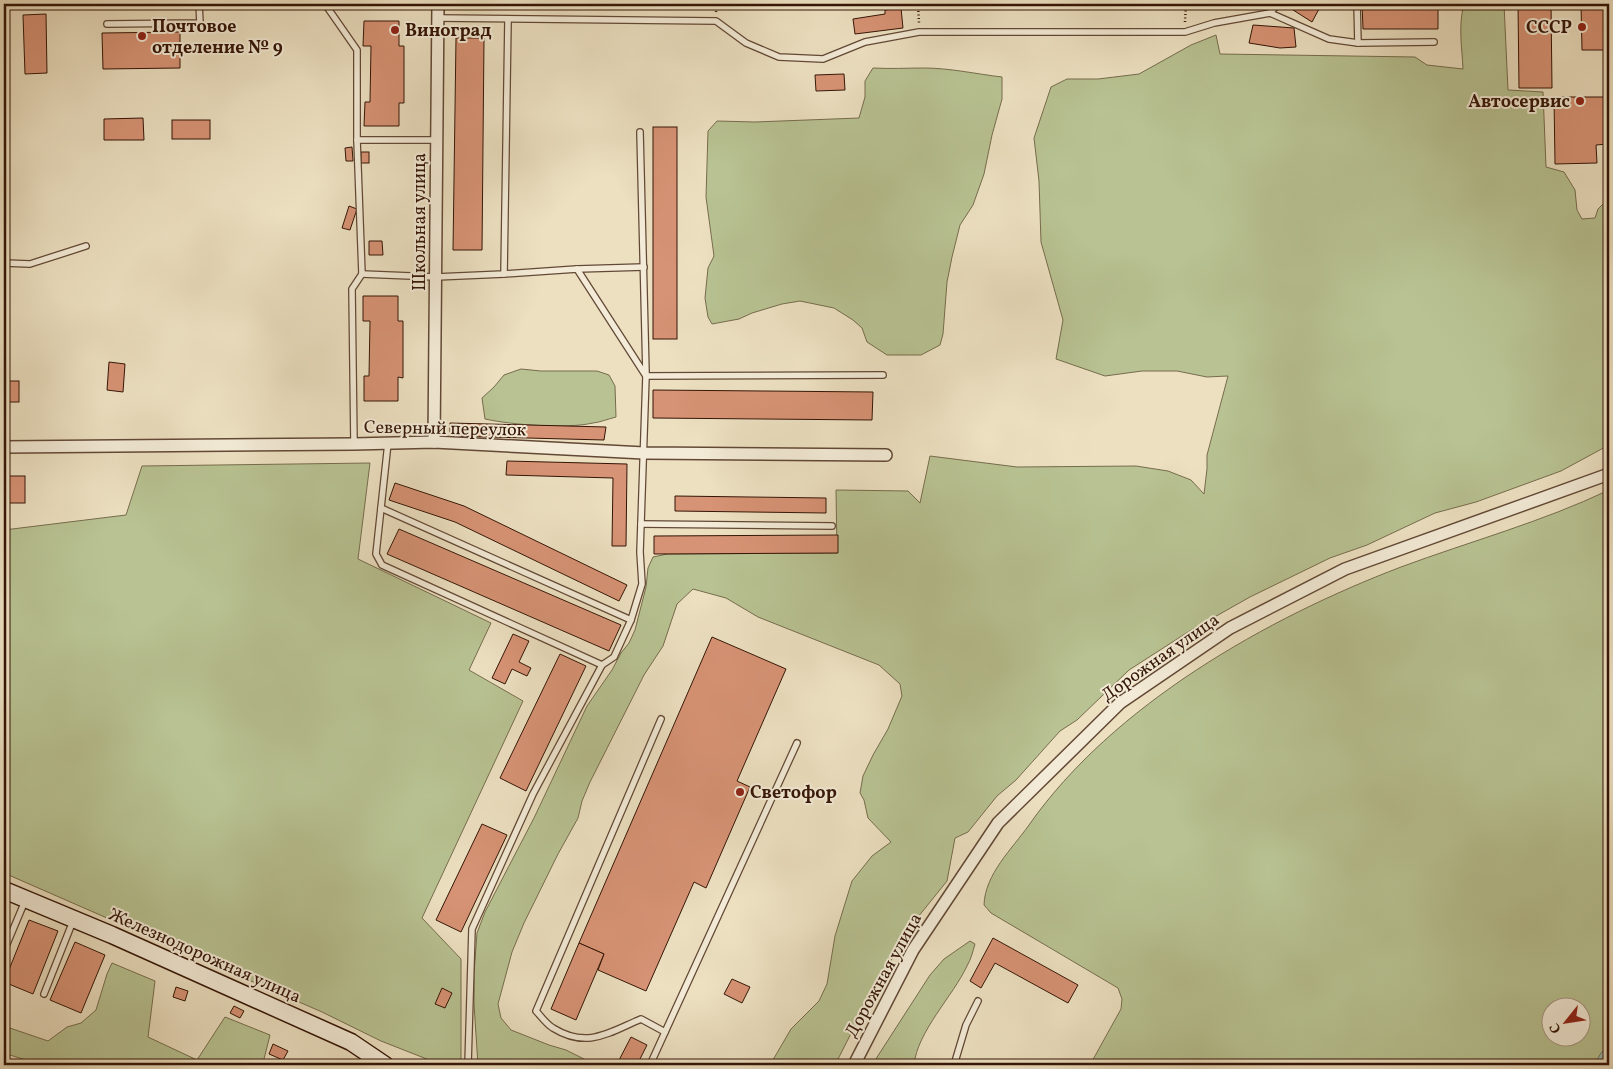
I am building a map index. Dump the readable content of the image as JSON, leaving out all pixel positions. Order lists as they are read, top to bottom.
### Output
{
  "streets": {
    "main road": ["Железнодорожная улица"],
    "street": ["Школьная улица", "Северный переулок", "Дорожная улица"]
  },
  "crossings": [
    ["Школьная улица", "Северный переулок"]
  ],
  "places": [
    "СССР",
    "Виноград",
    "Почтовое отделение № 9",
    "Автосервис",
    "Светофор"
  ],
  "north": "bottom left"
}
